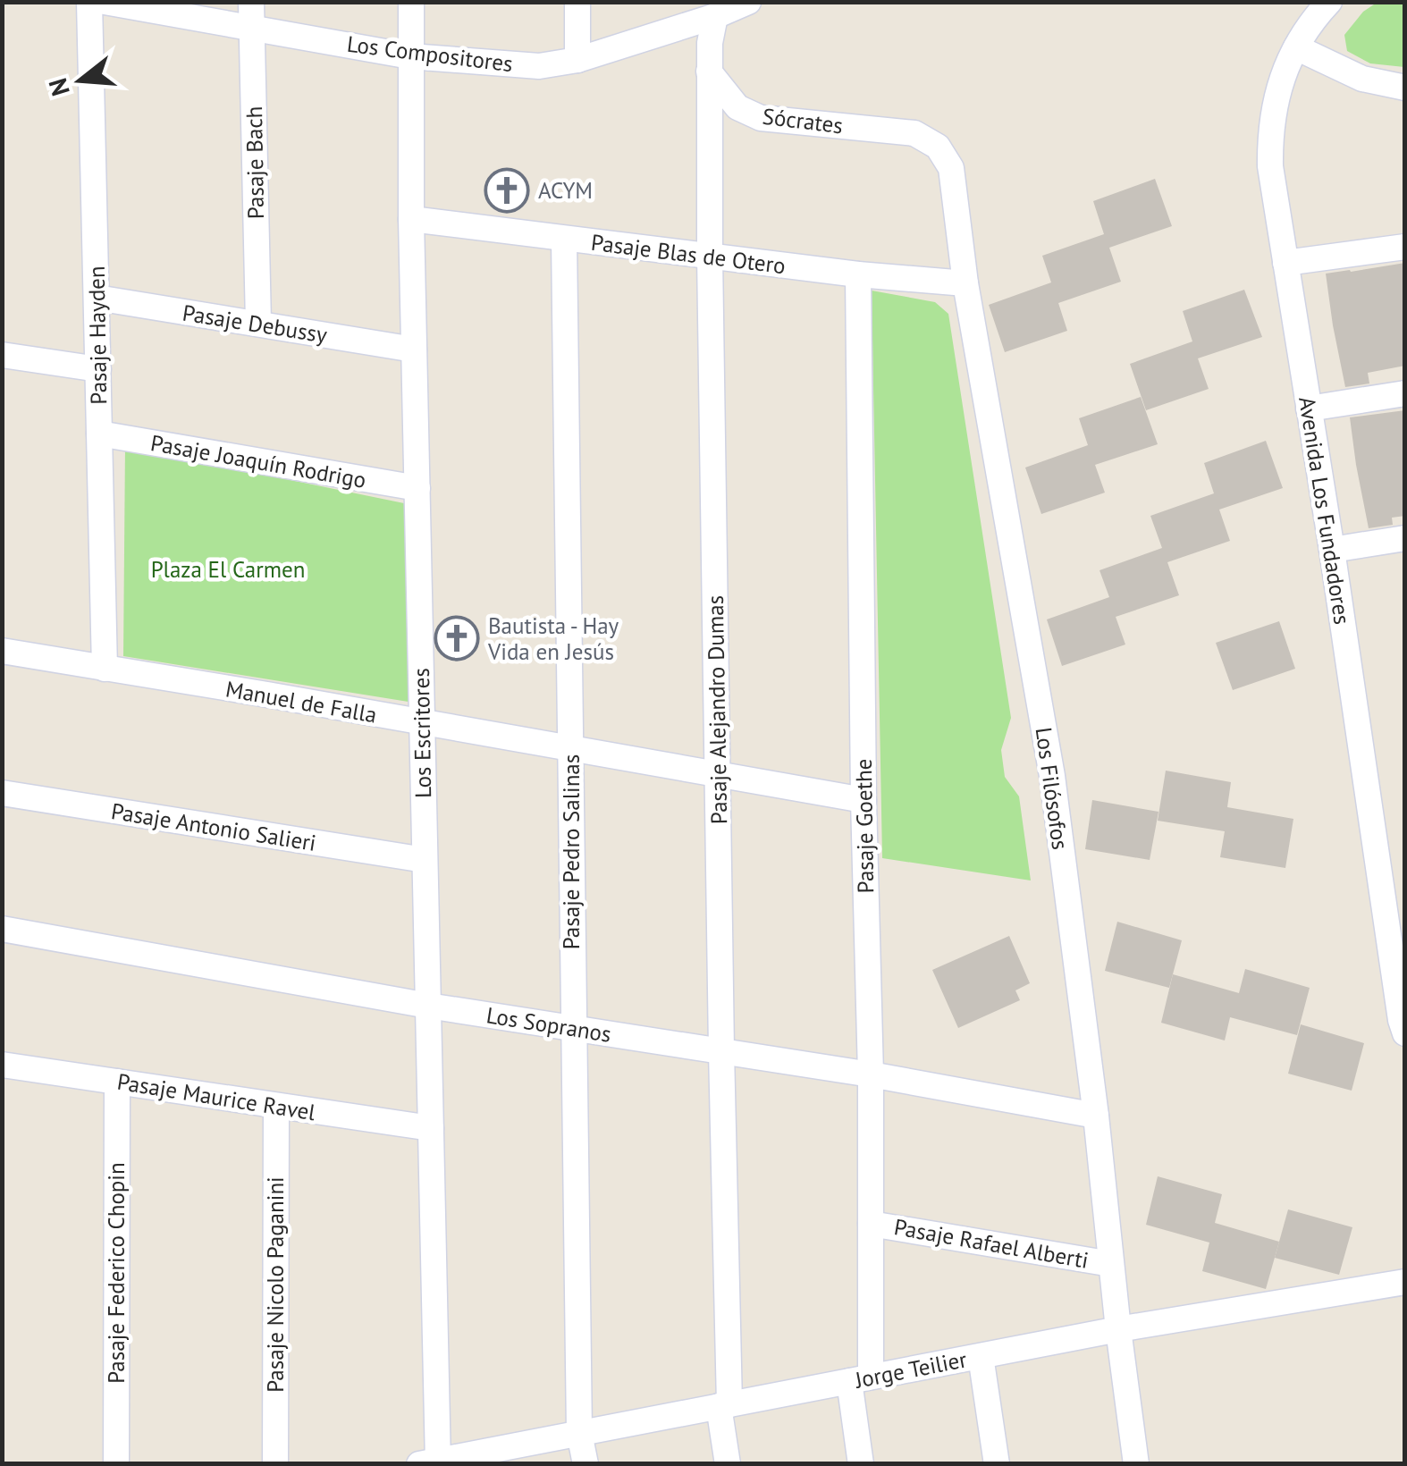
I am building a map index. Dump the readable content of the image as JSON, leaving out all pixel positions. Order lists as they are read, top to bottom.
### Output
{
  "streets": {
    "street": [
      "Los Compositores",
      "Sócrates",
      "Pasaje Bach",
      "Pasaje Blas de Otero",
      "Pasaje Debussy",
      "Pasaje Hayden",
      "Pasaje Joaquín Rodrigo",
      "Avenida Los Fundadores",
      "Manuel de Falla",
      "Pasaje Alejandro Dumas",
      "Los Escritores",
      "Los Filósofos",
      "Pasaje Goethe",
      "Pasaje Antonio Salieri",
      "Pasaje Pedro Salinas",
      "Los Sopranos",
      "Pasaje Maurice Ravel",
      "Pasaje Rafael Alberti",
      "Pasaje Federico Chopin",
      "Pasaje Nicolo Paganini",
      "Jorge Teilier"
    ]
  },
  "crossings": [
    ["Los Compositores", "Pasaje Bach"],
    ["Los Compositores", "Pasaje Alejandro Dumas"],
    ["Los Compositores", "Los Escritores"],
    ["Sócrates", "Pasaje Alejandro Dumas"],
    ["Sócrates", "Los Filósofos"],
    ["Pasaje Bach", "Pasaje Debussy"],
    ["Pasaje Blas de Otero", "Pasaje Alejandro Dumas"],
    ["Pasaje Blas de Otero", "Los Escritores"],
    ["Pasaje Blas de Otero", "Los Filósofos"],
    ["Pasaje Blas de Otero", "Pasaje Goethe"],
    ["Pasaje Blas de Otero", "Pasaje Pedro Salinas"],
    ["Pasaje Debussy", "Pasaje Hayden"],
    ["Pasaje Debussy", "Los Escritores"],
    ["Pasaje Hayden", "Pasaje Joaquín Rodrigo"],
    ["Pasaje Hayden", "Manuel de Falla"],
    ["Pasaje Joaquín Rodrigo", "Los Escritores"],
    ["Manuel de Falla", "Pasaje Alejandro Dumas"],
    ["Manuel de Falla", "Los Escritores"],
    ["Manuel de Falla", "Pasaje Goethe"],
    ["Manuel de Falla", "Pasaje Pedro Salinas"],
    ["Pasaje Alejandro Dumas", "Los Sopranos"],
    ["Pasaje Alejandro Dumas", "Jorge Teilier"],
    ["Los Escritores", "Pasaje Antonio Salieri"],
    ["Los Escritores", "Los Sopranos"],
    ["Los Escritores", "Pasaje Maurice Ravel"],
    ["Los Escritores", "Jorge Teilier"],
    ["Los Filósofos", "Los Sopranos"],
    ["Los Filósofos", "Pasaje Rafael Alberti"],
    ["Los Filósofos", "Jorge Teilier"],
    ["Pasaje Goethe", "Los Sopranos"],
    ["Pasaje Goethe", "Pasaje Rafael Alberti"],
    ["Pasaje Goethe", "Jorge Teilier"],
    ["Pasaje Pedro Salinas", "Los Sopranos"],
    ["Pasaje Pedro Salinas", "Jorge Teilier"],
    ["Pasaje Maurice Ravel", "Pasaje Federico Chopin"],
    ["Pasaje Maurice Ravel", "Pasaje Nicolo Paganini"]
  ],
  "parks": ["Plaza El Carmen"],
  "places": {
    "church": ["ACYM", "Bautista - Hay Vida en Jesús"]
  },
  "north": "left"
}
